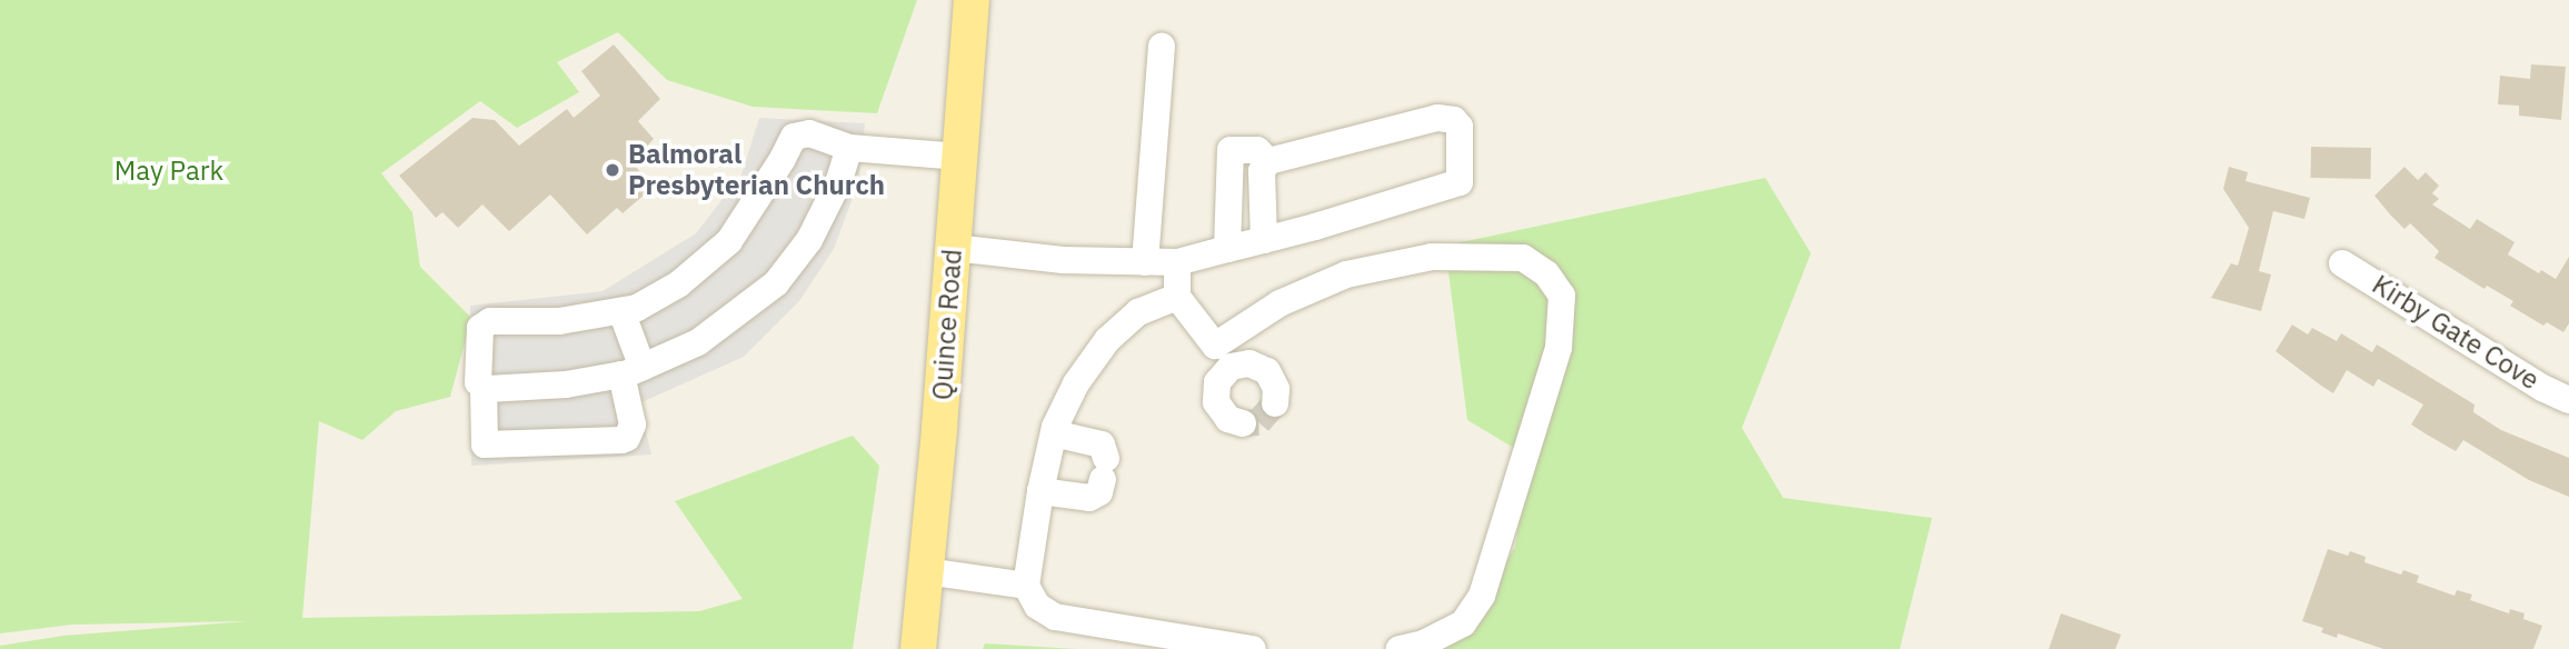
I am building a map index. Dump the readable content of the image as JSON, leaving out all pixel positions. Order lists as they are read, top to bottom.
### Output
{
  "streets": {
    "main road": ["Quince Road"],
    "street": ["Kirby Gate Cove"]
  },
  "parks": ["May Park"],
  "places": ["Balmoral Presbyterian Church"]
}
